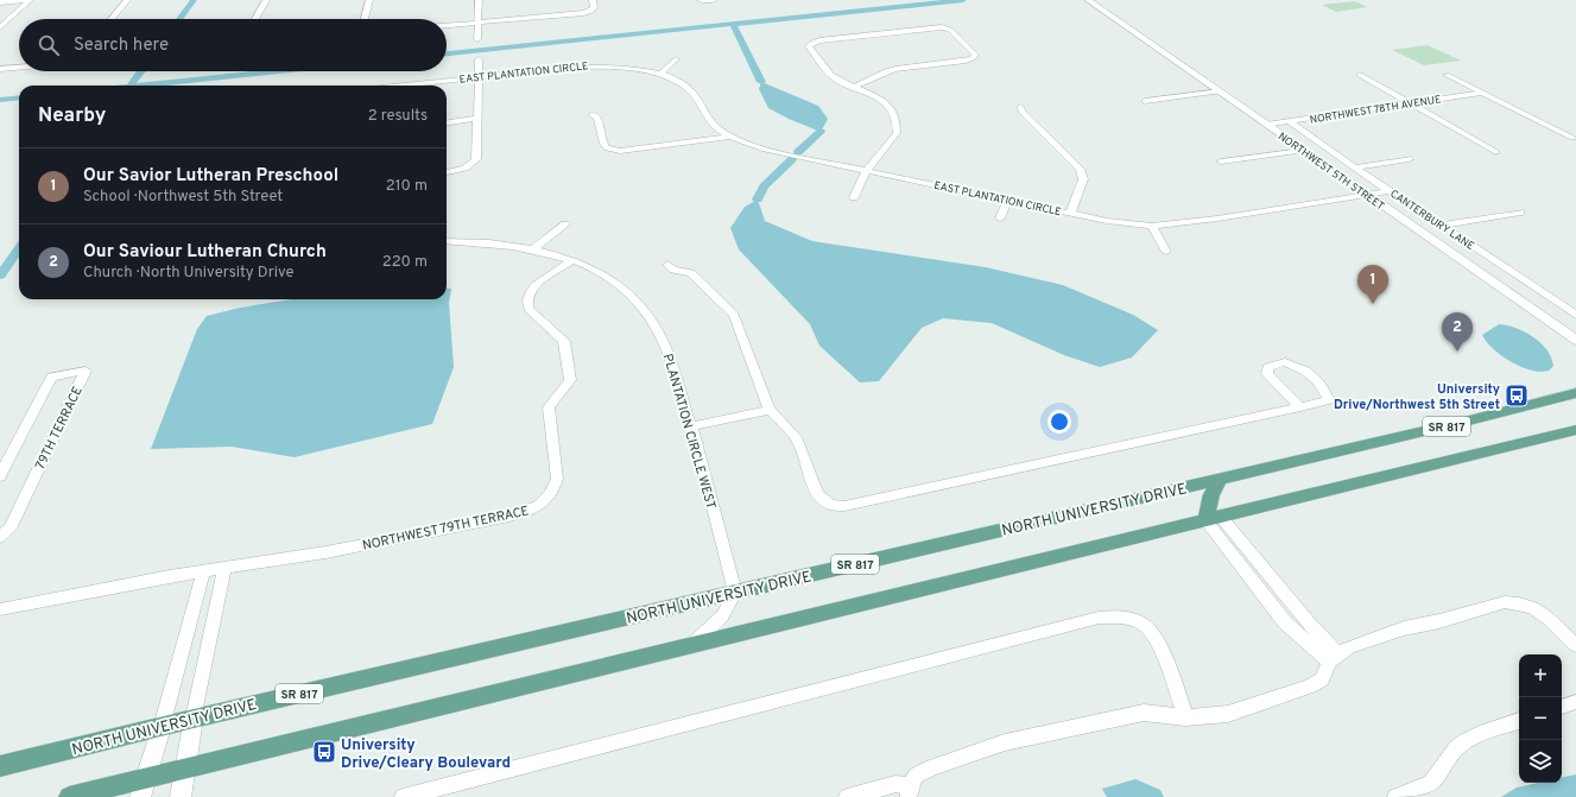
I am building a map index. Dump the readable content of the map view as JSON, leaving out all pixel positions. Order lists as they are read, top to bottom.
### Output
{
  "streets": {
    "main road": ["SR 817", "NORTH UNIVERSITY DRIVE"],
    "street": [
      "EAST PLANTATION CIRCLE",
      "NORTHWEST 78TH AVENUE",
      "NORTHWEST 5TH STREET",
      "CANTERBURY LANE",
      "79TH TERRACE",
      "PLANTATION CIRCLE WEST",
      "NORTHWEST 79TH TERRACE"
    ]
  },
  "crossings": [
    ["EAST PLANTATION CIRCLE", "NORTHWEST 5TH STREET"],
    ["EAST PLANTATION CIRCLE", "CANTERBURY LANE"],
    ["NORTHWEST 78TH AVENUE", "NORTHWEST 5TH STREET"],
    ["NORTHWEST 78TH AVENUE", "CANTERBURY LANE"],
    ["PLANTATION CIRCLE WEST", "NORTH UNIVERSITY DRIVE"],
    ["PLANTATION CIRCLE WEST", "NORTHWEST 79TH TERRACE"]
  ],
  "places": {
    "bus stop": ["University Drive/Northwest 5th Street", "University Drive/Cleary Boulevard"]
  },
  "page": {
    "search": "Search here",
    "heading": ["Nearby", "2 results"],
    "list": [
      {
        "mark": "1",
        "name": "Our Savior Lutheran Preschool",
        "note": "School · Northwest 5th Street",
        "value": "210 m"
      },
      {
        "mark": "2",
        "name": "Our Saviour Lutheran Church",
        "note": "Church · North University Drive",
        "value": "220 m"
      }
    ],
    "pins": ["1", "2"],
    "map_buttons": ["+", "−"]
  }
}
